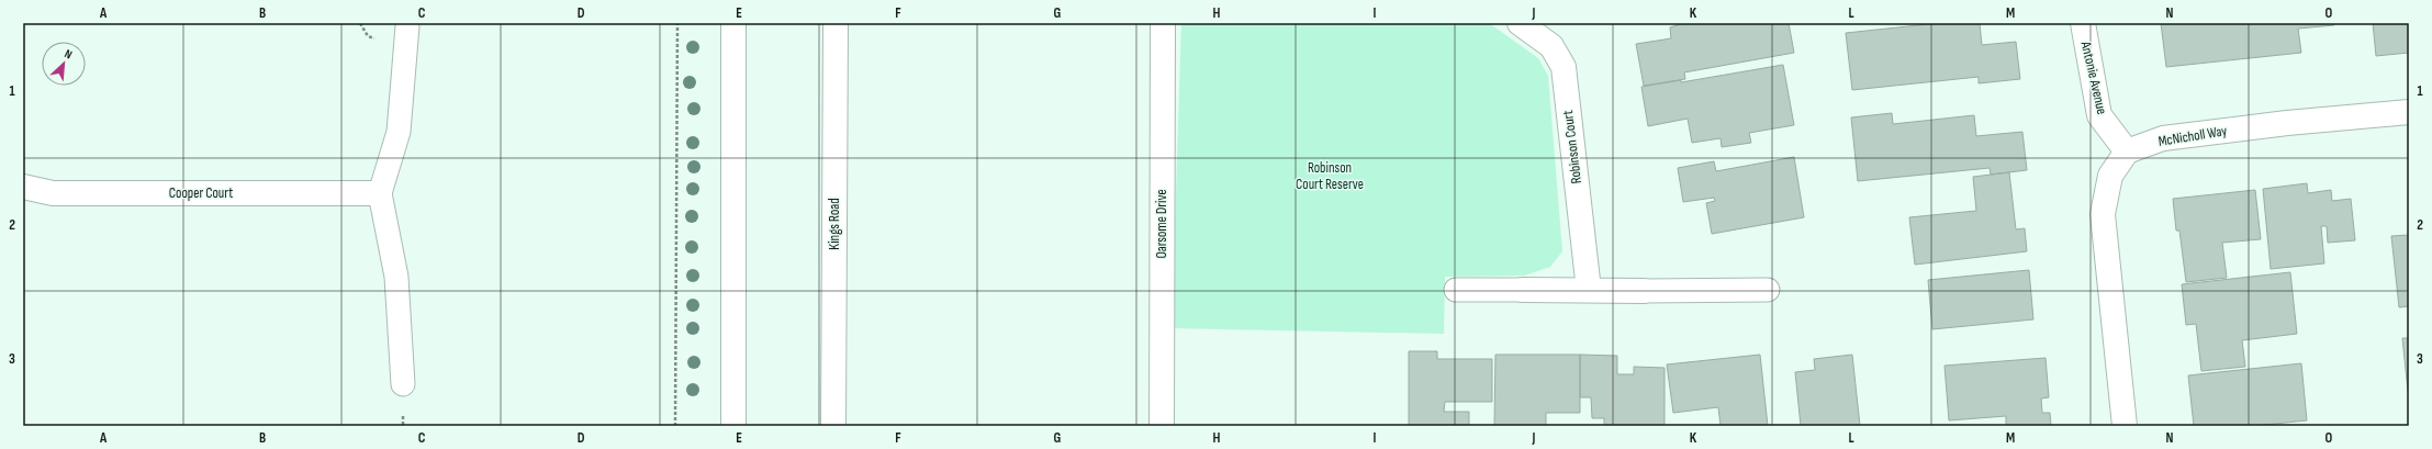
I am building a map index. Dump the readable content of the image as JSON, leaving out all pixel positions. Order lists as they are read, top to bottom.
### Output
{
  "streets": {
    "street": [
      "Antonie Avenue",
      "McNicholl Way",
      "Robinson Court",
      "Cooper Court",
      "Kings Road",
      "Oarsome Drive"
    ]
  },
  "crossings": [
    ["Antonie Avenue", "McNicholl Way"]
  ],
  "parks": ["Robinson Court Reserve"],
  "north": "top right",
  "grid": {
    "columns": [
      "A",
      "B",
      "C",
      "D",
      "E",
      "F",
      "G",
      "H",
      "I",
      "J",
      "K",
      "L",
      "M",
      "N",
      "O"
    ],
    "rows": ["1", "2", "3"]
  }
}
